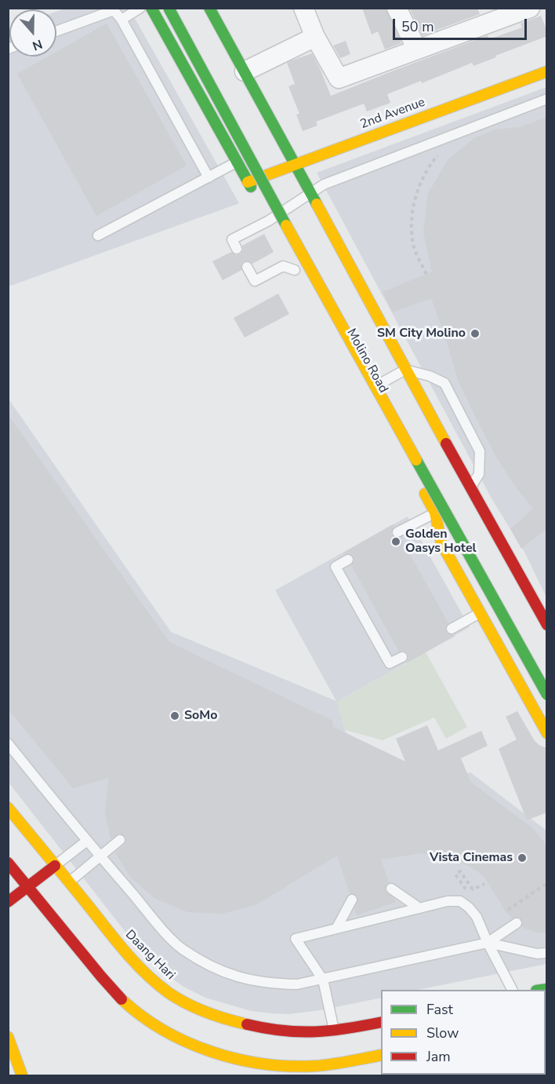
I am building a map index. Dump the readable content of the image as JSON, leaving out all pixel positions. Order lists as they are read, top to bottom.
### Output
{
  "streets": {
    "main road": ["2nd Avenue", "Molino Road", "Daang Hari"]
  },
  "places": [
    "SM City Molino",
    "Golden Oasys Hotel",
    "SoMo",
    "Vista Cinemas"
  ],
  "legend": ["Fast", "Slow", "Jam"],
  "scale_bar": "50 m",
  "north": "bottom"
}
